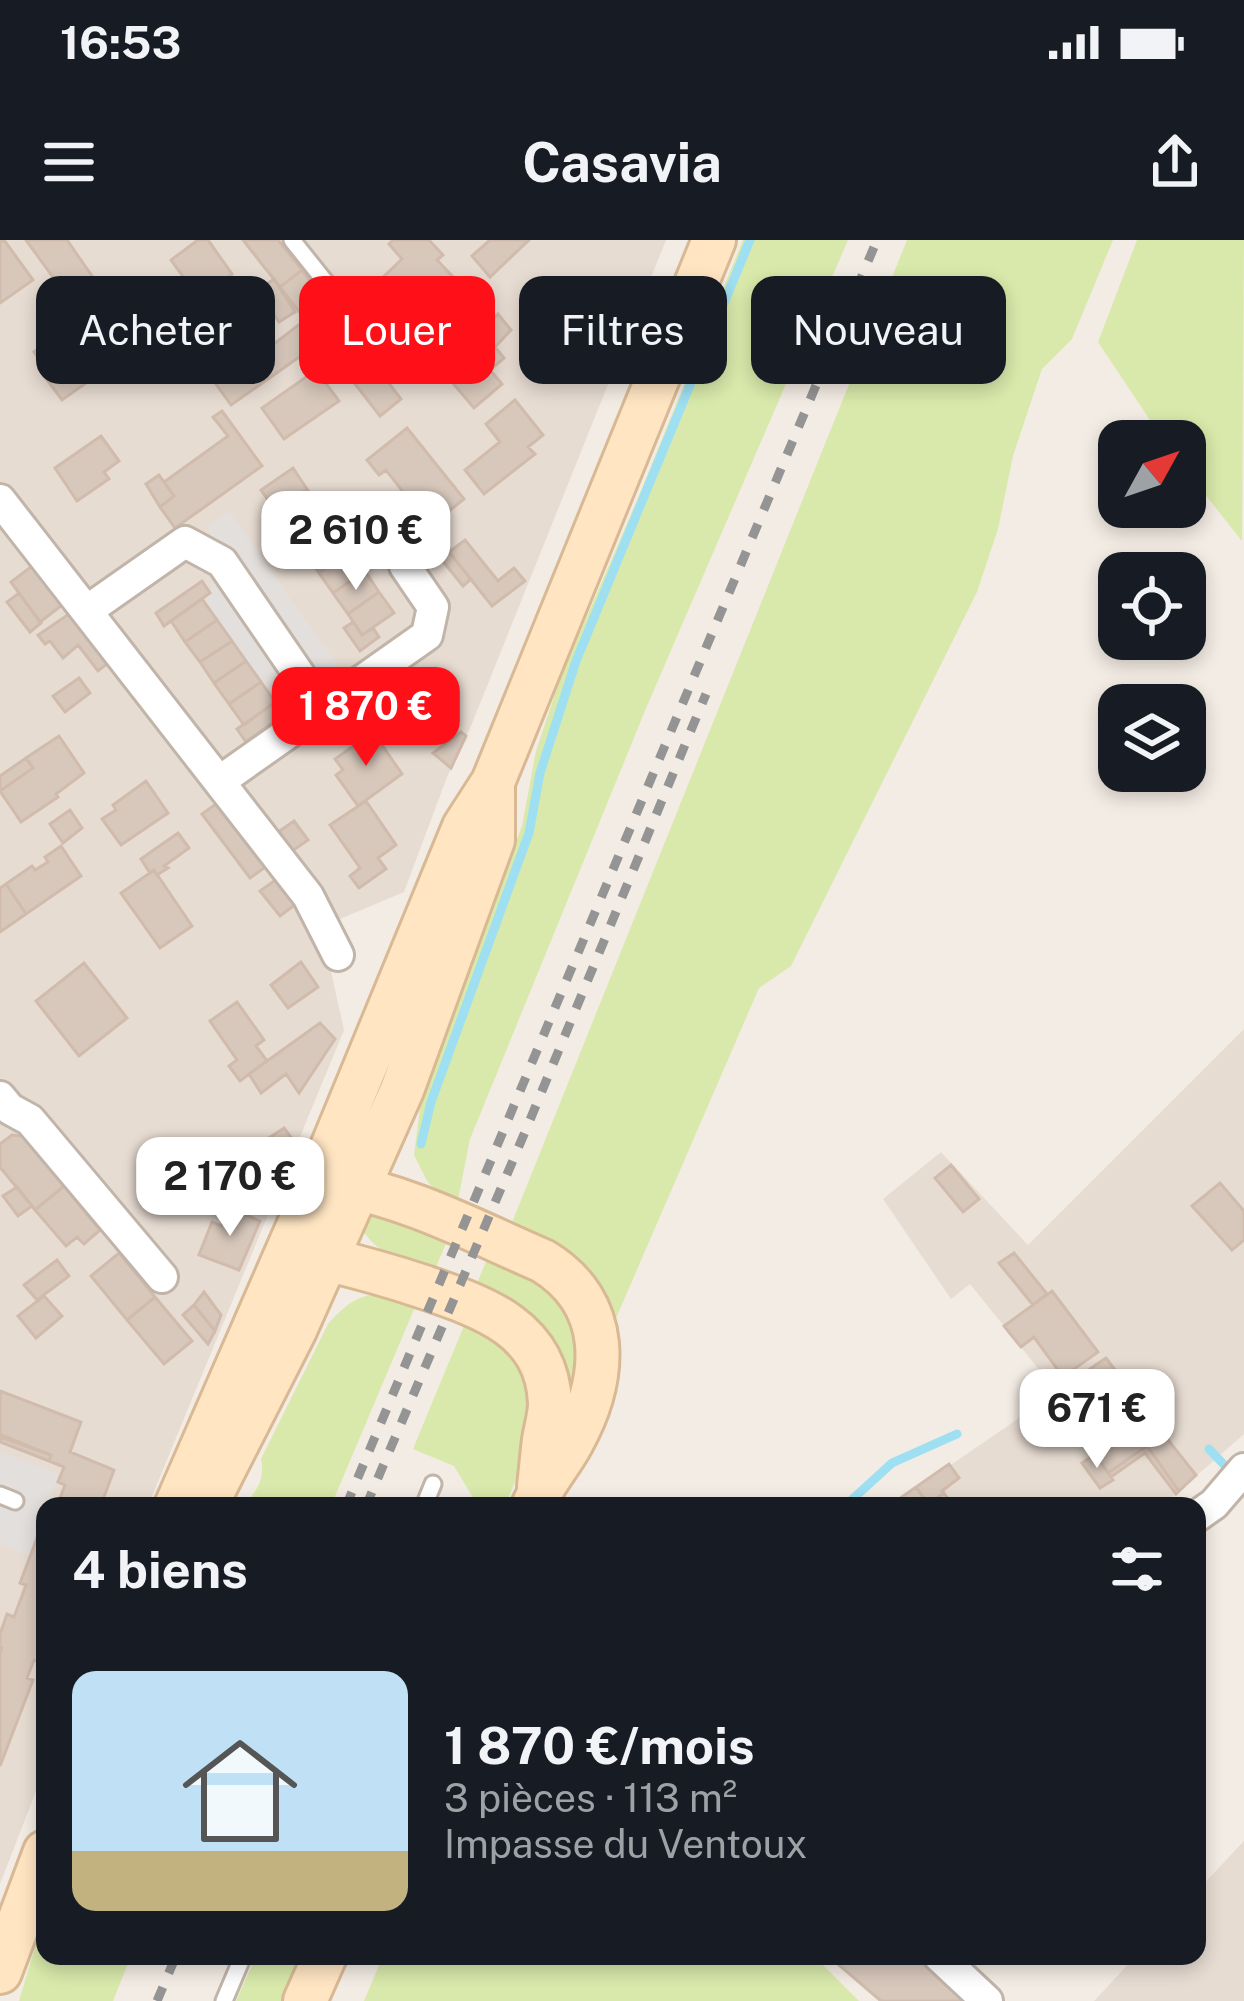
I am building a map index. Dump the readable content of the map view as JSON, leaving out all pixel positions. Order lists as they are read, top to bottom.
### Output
{
  "north": "top right",
  "page": {
    "status": "16:53",
    "header": "Casavia",
    "chip": [
      "Acheter",
      "Louer",
      "Filtres",
      "Nouveau"
    ],
    "price": [
      "2 610 €",
      "1 870 €",
      "2 170 €",
      "671 €"
    ],
    "heading": "4 biens",
    "list": [
      {
        "name": "1 870 €/mois",
        "note": "3 pièces · 113 m² · Impasse du Ventoux"
      }
    ]
  }
}
